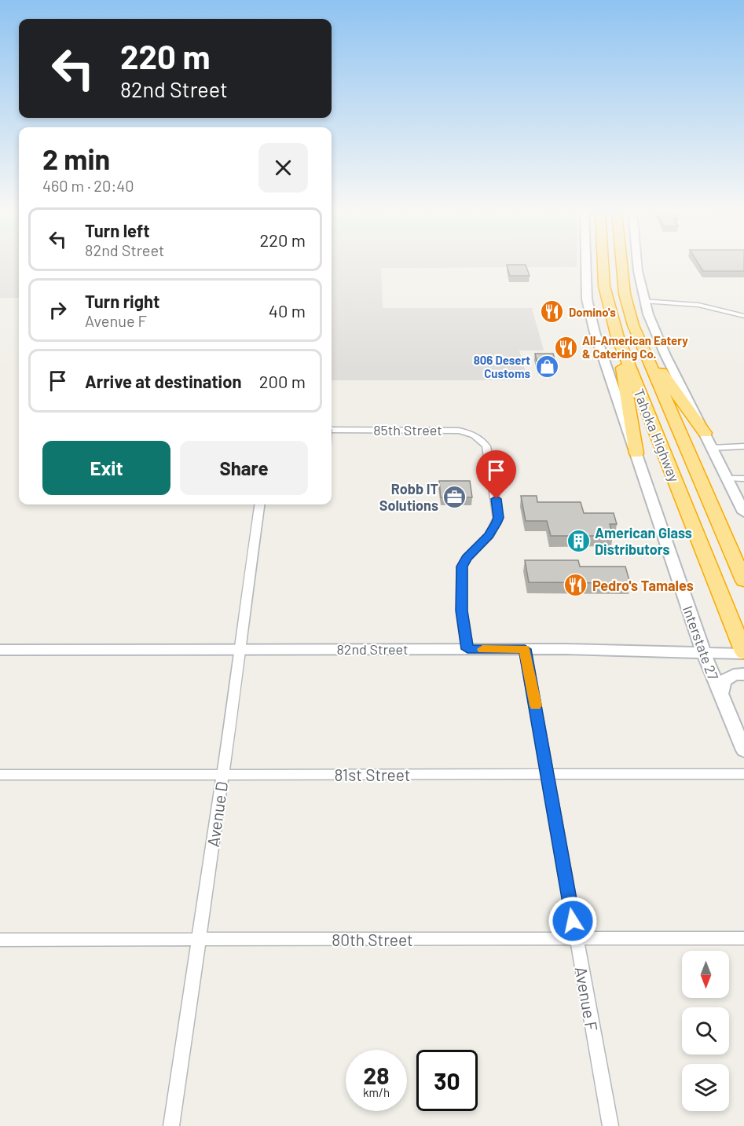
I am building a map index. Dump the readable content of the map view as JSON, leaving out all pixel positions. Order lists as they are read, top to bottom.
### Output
{
  "streets": {
    "highway": ["Tahoka Highway"],
    "main road": ["Interstate 27", "82nd Street"],
    "street": [
      "85th Street",
      "81st Street",
      "Avenue D",
      "80th Street",
      "Avenue F"
    ]
  },
  "crossings": [
    ["85th Street", "82nd Street"],
    ["Tahoka Highway", "Interstate 27"],
    ["Tahoka Highway", "82nd Street"],
    ["Interstate 27", "82nd Street"],
    ["82nd Street", "Avenue D"],
    ["82nd Street", "Avenue F"],
    ["81st Street", "Avenue D"],
    ["81st Street", "Avenue F"],
    ["Avenue D", "80th Street"],
    ["80th Street", "Avenue F"]
  ],
  "places": {
    "restaurant": ["Domino's", "All-American Eatery & Catering Co.", "Pedro's Tamales"],
    "shop": ["806 Desert Customs"],
    "office": ["Robb IT Solutions"],
    "building": ["American Glass Distributors"]
  },
  "north": "bottom",
  "page": {
    "turn": ["220 m", "82nd Street"],
    "heading": ["2 min", "460 m · 20:40"],
    "list": [
      {
        "name": "Turn left",
        "note": "82nd Street",
        "value": "220 m"
      },
      {
        "name": "Turn right",
        "note": "Avenue F",
        "value": "40 m"
      },
      {
        "name": "Arrive at destination",
        "value": "200 m"
      }
    ],
    "buttons": ["Exit", "Share"],
    "speed": "28 km/h",
    "limit": "30"
  }
}
